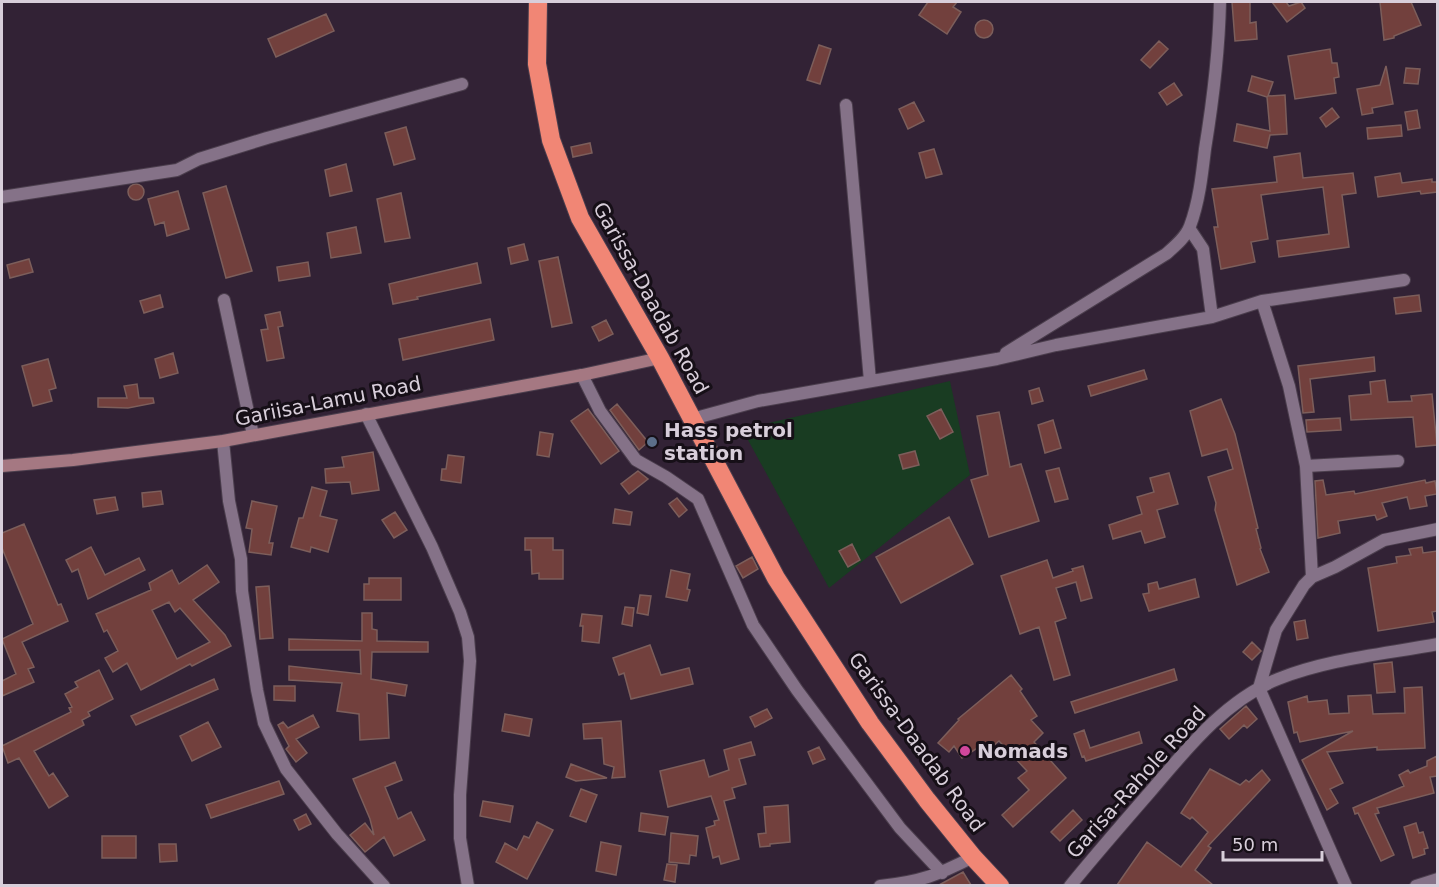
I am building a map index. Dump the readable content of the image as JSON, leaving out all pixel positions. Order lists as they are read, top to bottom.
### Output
{
  "streets": {
    "highway": ["Garissa-Daadab Road"],
    "street": ["Gariisa-Lamu Road", "Garisa-Rahole Road"]
  },
  "crossings": [
    ["Garissa-Daadab Road", "Gariisa-Lamu Road"]
  ],
  "places": ["Hass petrol station", "Nomads"],
  "scale_bar": "50 m"
}
